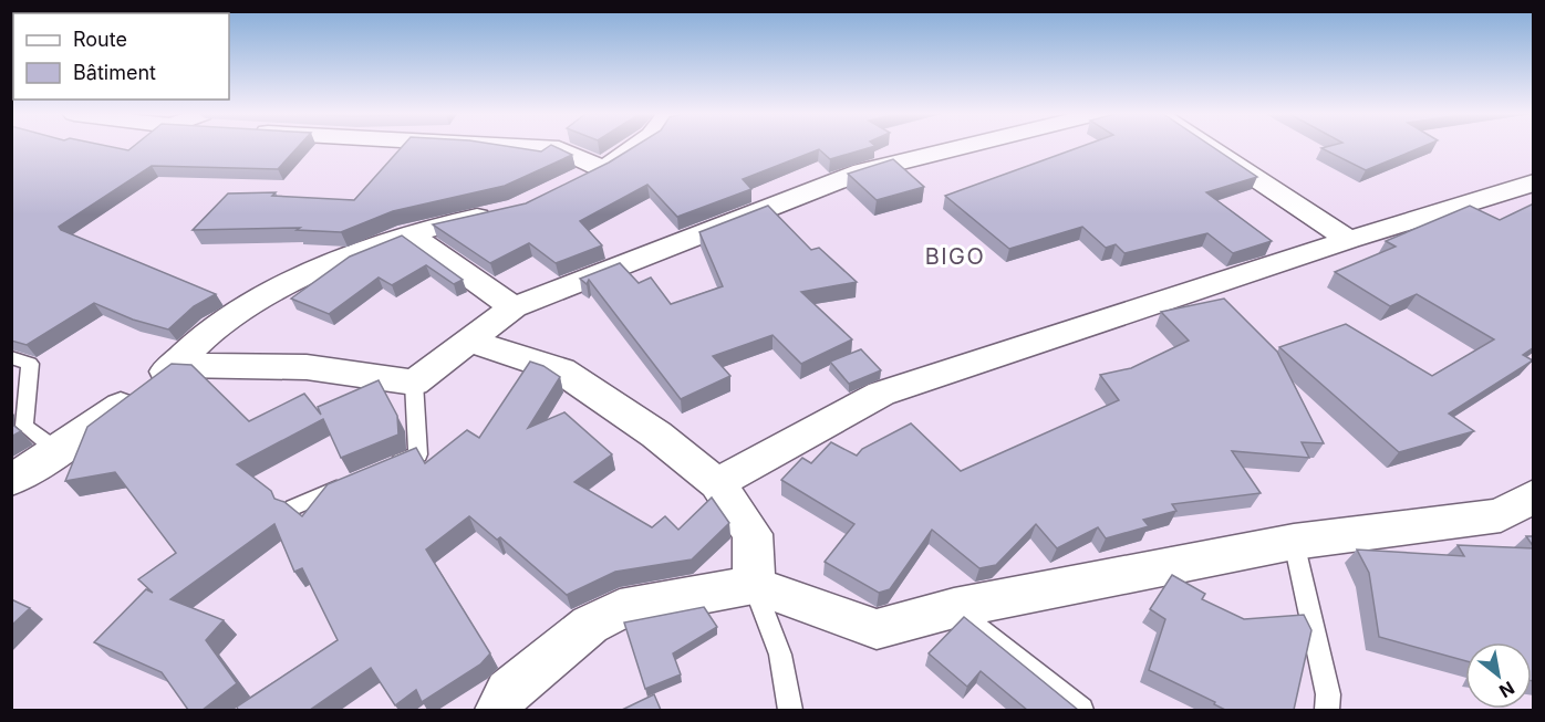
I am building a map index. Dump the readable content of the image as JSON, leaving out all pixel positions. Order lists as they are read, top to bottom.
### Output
{
  "districts": ["BIGO"],
  "legend": ["Route", "Bâtiment"],
  "north": "bottom right"
}
